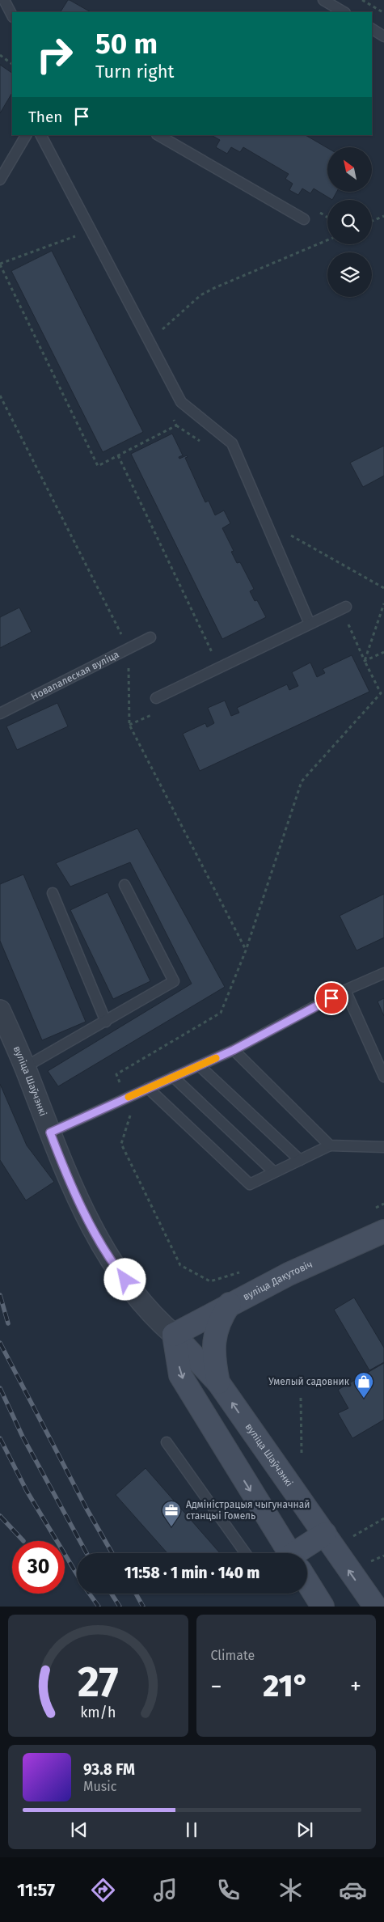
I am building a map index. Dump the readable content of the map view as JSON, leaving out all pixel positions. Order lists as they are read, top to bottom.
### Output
{
  "streets": {
    "main road": ["вуліца Шаўчэнкі", "вуліца Дакутовіч"],
    "lane": ["Новапалеская вуліца"]
  },
  "crossings": [
    ["вуліца Шаўчэнкі", "вуліца Дакутовіч"]
  ],
  "places": {
    "shop": ["Умелый садовник"],
    "office": ["Адміністрацыя чыгуначнай станцыі Гомель"]
  },
  "north": "top left",
  "page": {
    "turn": ["50 m", "Turn right"],
    "then": "Then",
    "limit": "30",
    "trip": "11:58 · 1 min · 140 m",
    "tile": "Climate",
    "heat": ["−", "21°", "+"],
    "song": ["93.8 FM", "Music"],
    "tabs": "11:57",
    "gauge": ["27", "km/h"]
  }
}
